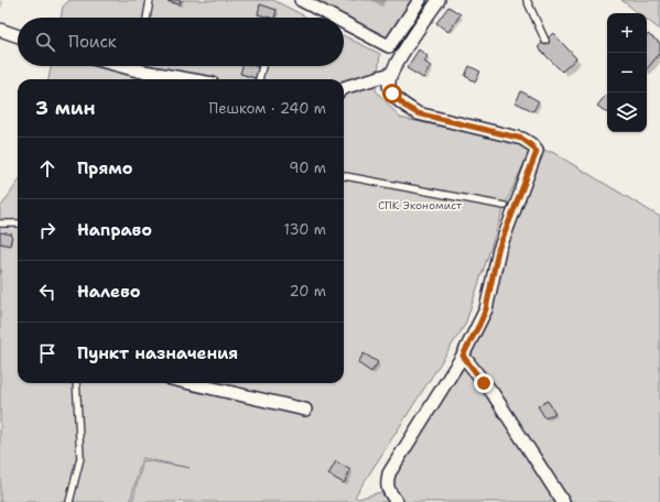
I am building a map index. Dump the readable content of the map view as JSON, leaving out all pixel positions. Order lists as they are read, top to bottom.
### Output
{
  "parks": ["СПК Экономист"],
  "page": {
    "map_buttons": ["+", "−"],
    "search": "Поиск",
    "heading": ["3 мин", "Пешком · 240 m"],
    "list": [
      ["Прямо", "90 m"],
      ["Направо", "130 m"],
      ["Налево", "20 m"],
      "Пункт назначения"
    ]
  }
}
